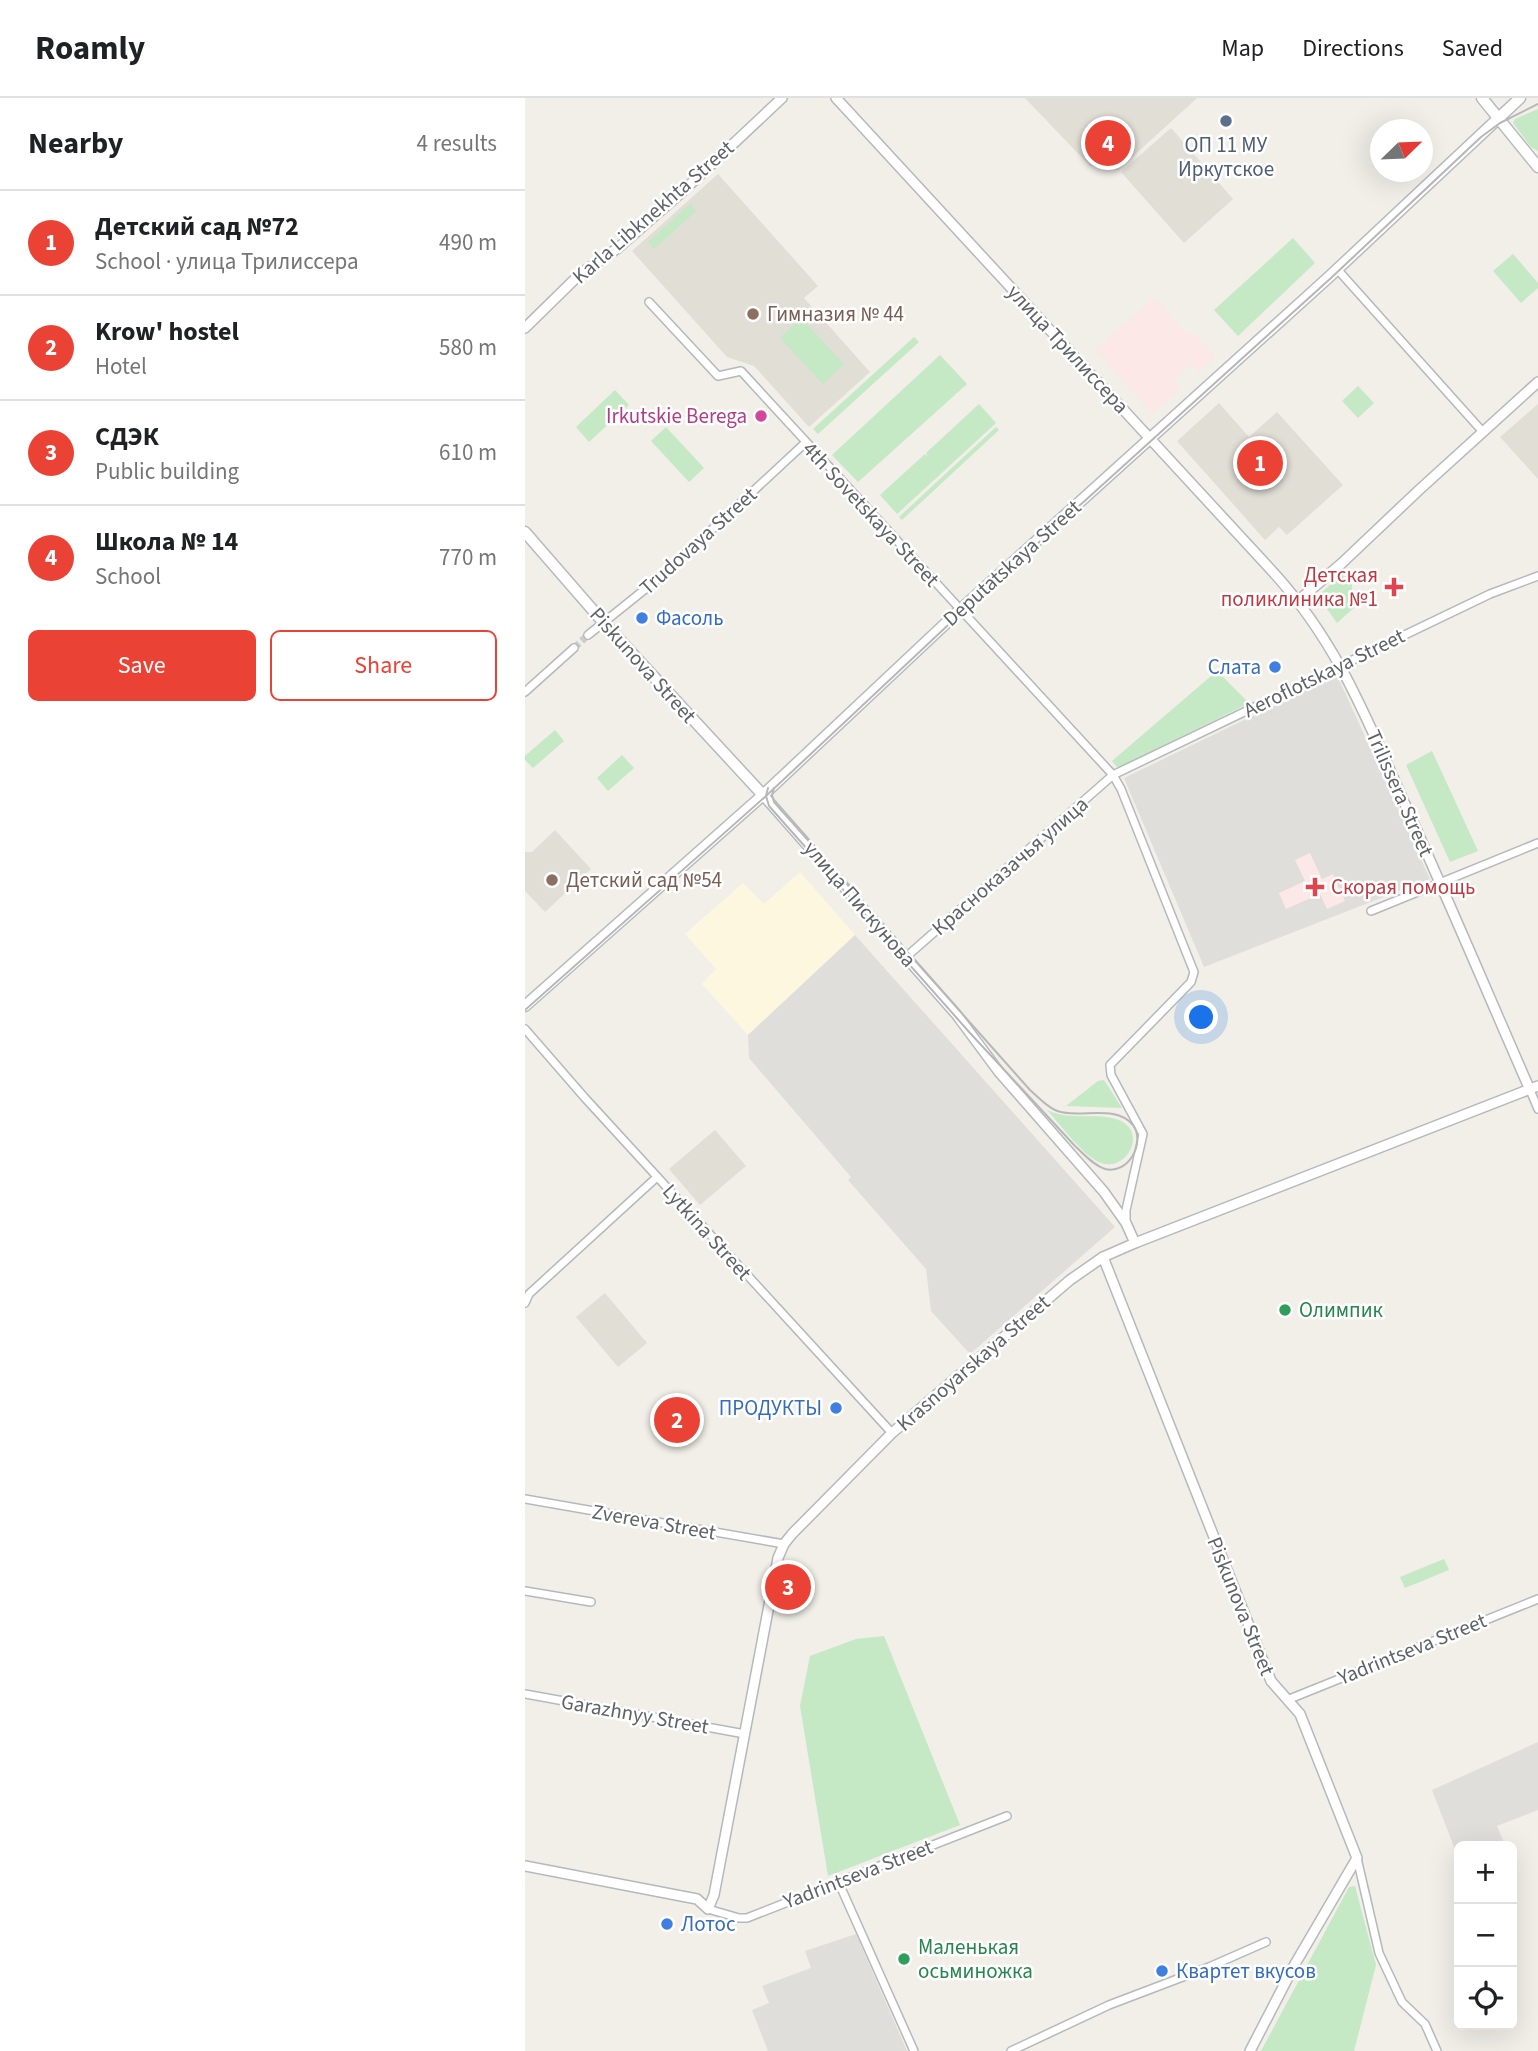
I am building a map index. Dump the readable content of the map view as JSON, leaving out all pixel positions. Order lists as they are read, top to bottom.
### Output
{
  "streets": {
    "main road": ["Deputatskaya Street", "Piskunova Street"],
    "street": [
      "Karla Libknekhta Street",
      "улица Трилиссера",
      "4th Sovetskaya Street",
      "Trudovaya Street",
      "Aeroflotskaya Street",
      "Trilissera Street",
      "Красноказачья улица",
      "улица Пискунова",
      "Lytkina Street",
      "Krasnoyarskaya Street",
      "Zvereva Street",
      "Yadrintseva Street",
      "Garazhnyy Street"
    ]
  },
  "crossings": [
    ["улица Трилиссера", "Deputatskaya Street"],
    ["улица Трилиссера", "Trilissera Street"],
    ["4th Sovetskaya Street", "Trudovaya Street"],
    ["4th Sovetskaya Street", "Deputatskaya Street"],
    ["4th Sovetskaya Street", "Aeroflotskaya Street"],
    ["4th Sovetskaya Street", "Красноказачья улица"],
    ["Trudovaya Street", "Piskunova Street"],
    ["Deputatskaya Street", "Piskunova Street"],
    ["Deputatskaya Street", "улица Пискунова"],
    ["Piskunova Street", "улица Пискунова"],
    ["Piskunova Street", "Krasnoyarskaya Street"],
    ["Piskunova Street", "Yadrintseva Street"],
    ["Aeroflotskaya Street", "Trilissera Street"],
    ["Aeroflotskaya Street", "Красноказачья улица"],
    ["Trilissera Street", "Krasnoyarskaya Street"],
    ["Красноказачья улица", "улица Пискунова"],
    ["Lytkina Street", "Krasnoyarskaya Street"],
    ["Krasnoyarskaya Street", "Zvereva Street"],
    ["Krasnoyarskaya Street", "Yadrintseva Street"],
    ["Krasnoyarskaya Street", "Garazhnyy Street"]
  ],
  "places": {
    "other": [
      "ОП 11 МУ Иркутское",
      "Гимназия № 44",
      "Irkutskie Berega",
      "Фасоль",
      "Слата",
      "Детский сад №54",
      "Олимпик",
      "ПРОДУКТЫ",
      "Лотос",
      "Маленькая осьминожка",
      "Квартет вкусов"
    ],
    "health": ["Детская поликлиника №1", "Скорая помощь"]
  },
  "north": "top right",
  "page": {
    "header": "Roamly",
    "nav": ["Map", "Directions", "Saved"],
    "heading": ["Nearby", "4 results"],
    "pins": [
      "4",
      "1",
      "2",
      "3"
    ],
    "list": [
      {
        "mark": "1",
        "name": "Детский сад №72",
        "note": "School · улица Трилиссера",
        "value": "490 m"
      },
      {
        "mark": "2",
        "name": "Krow' hostel",
        "note": "Hotel",
        "value": "580 m"
      },
      {
        "mark": "3",
        "name": "СДЭК",
        "note": "Public building",
        "value": "610 m"
      },
      {
        "mark": "4",
        "name": "Школа № 14",
        "note": "School",
        "value": "770 m"
      }
    ],
    "buttons": ["Save", "Share"],
    "map_buttons": ["+", "−"]
  }
}
